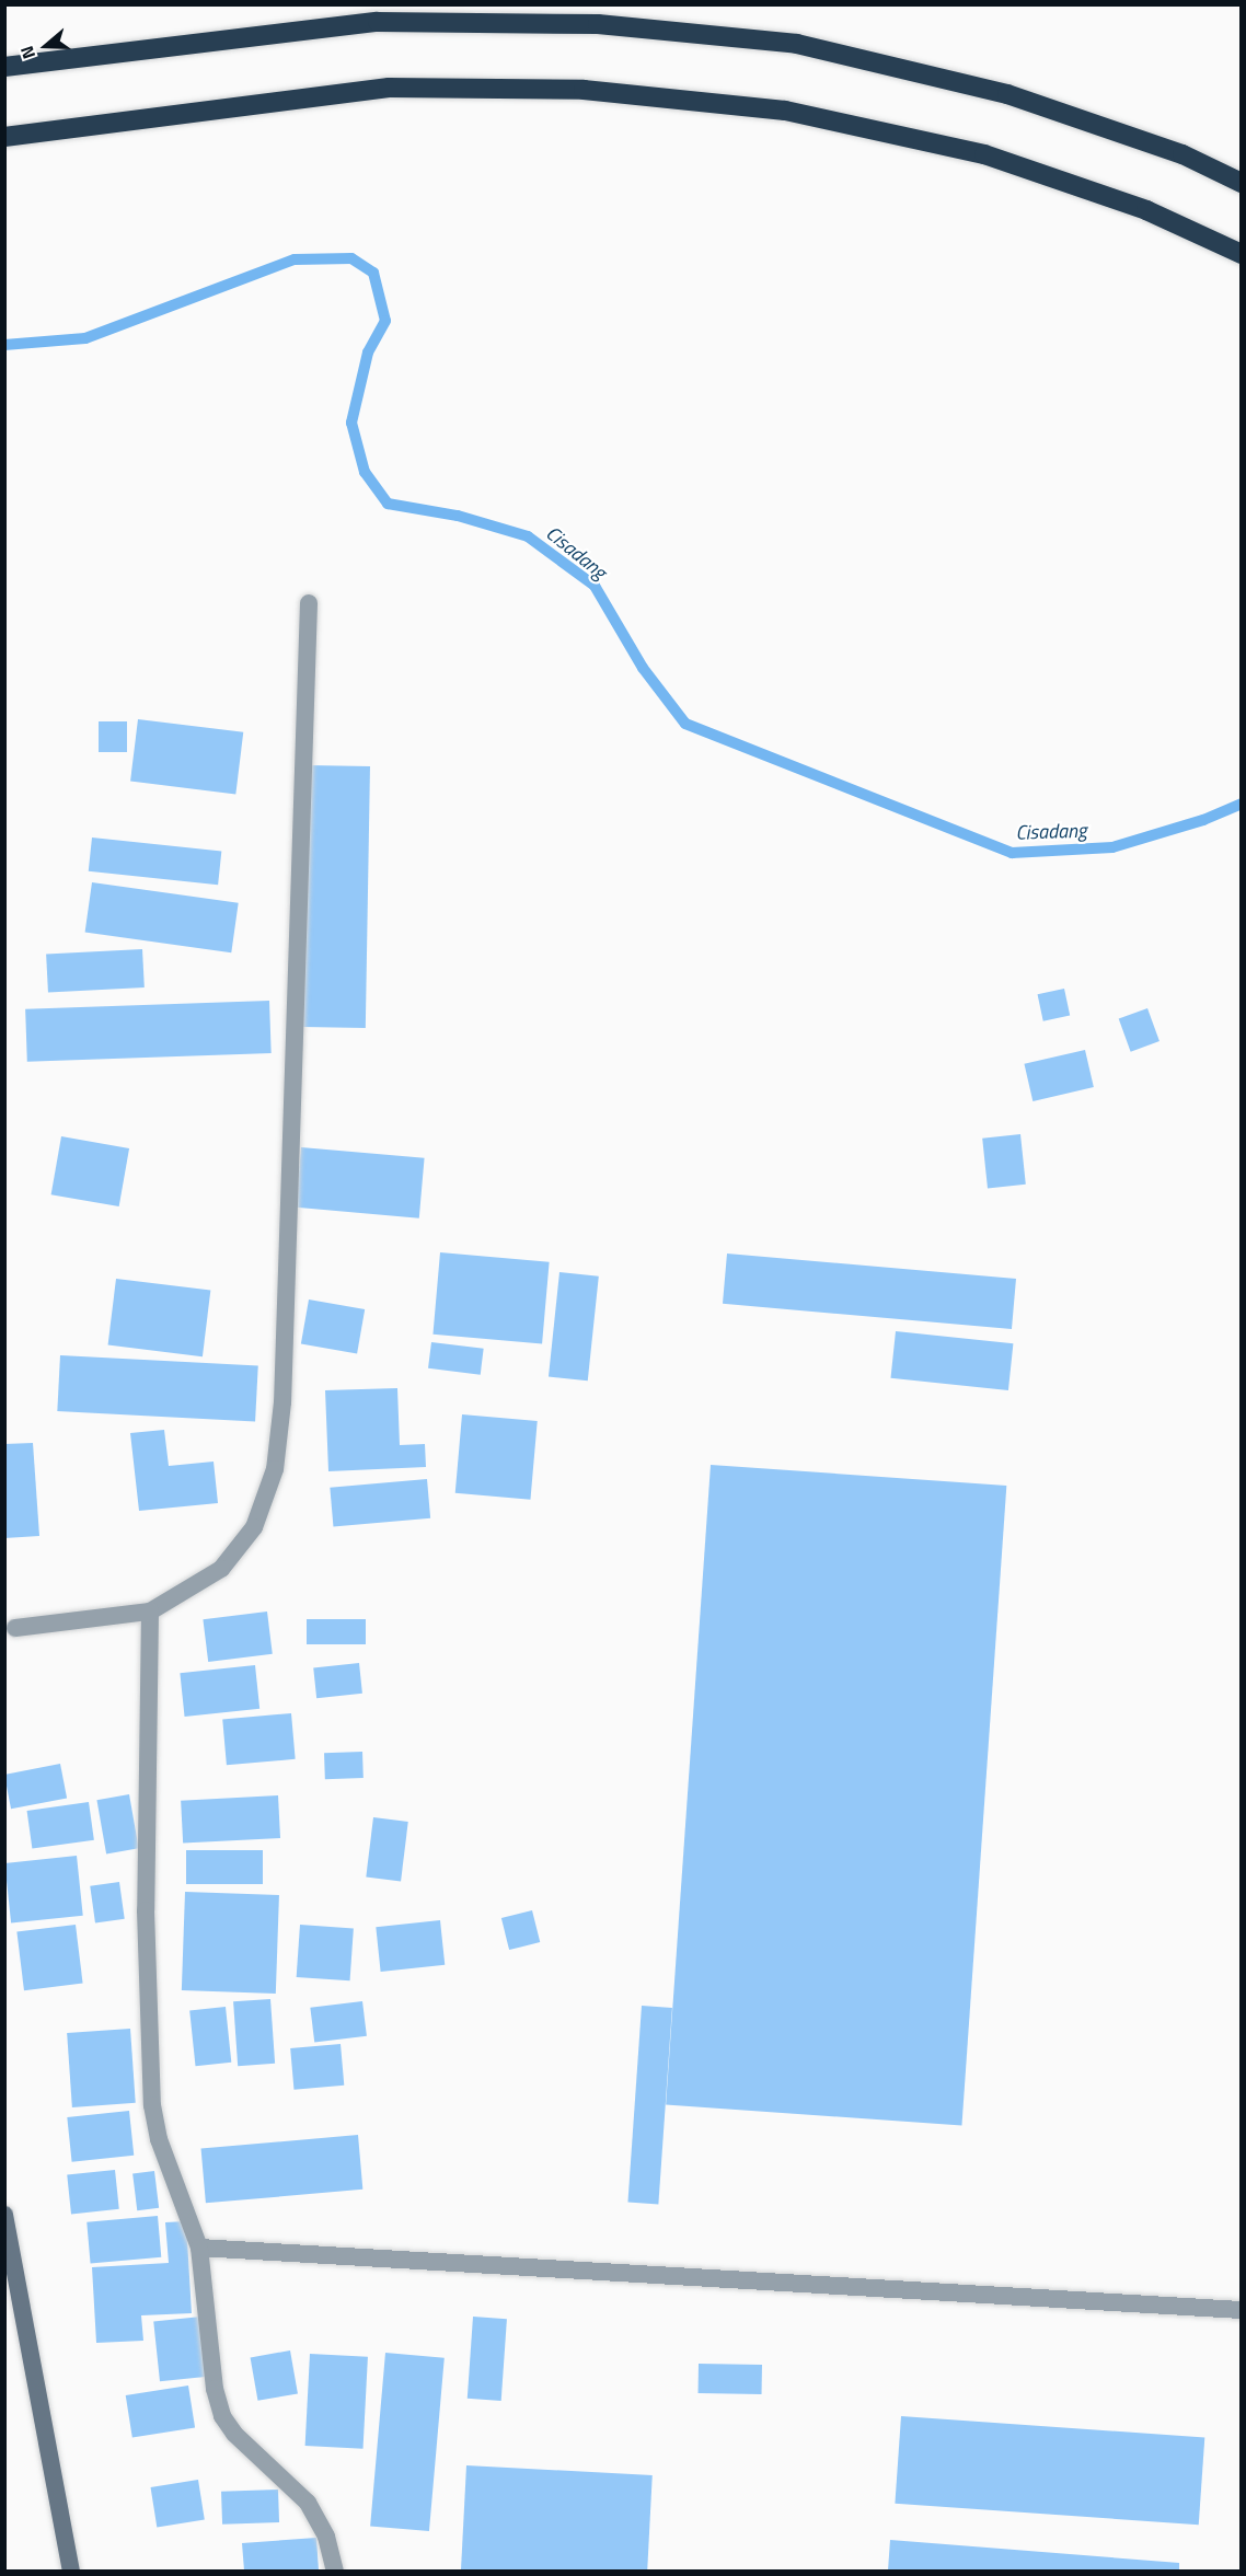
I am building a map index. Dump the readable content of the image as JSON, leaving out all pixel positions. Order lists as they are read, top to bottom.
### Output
{
  "water": ["Cisadang"],
  "north": "left"
}
